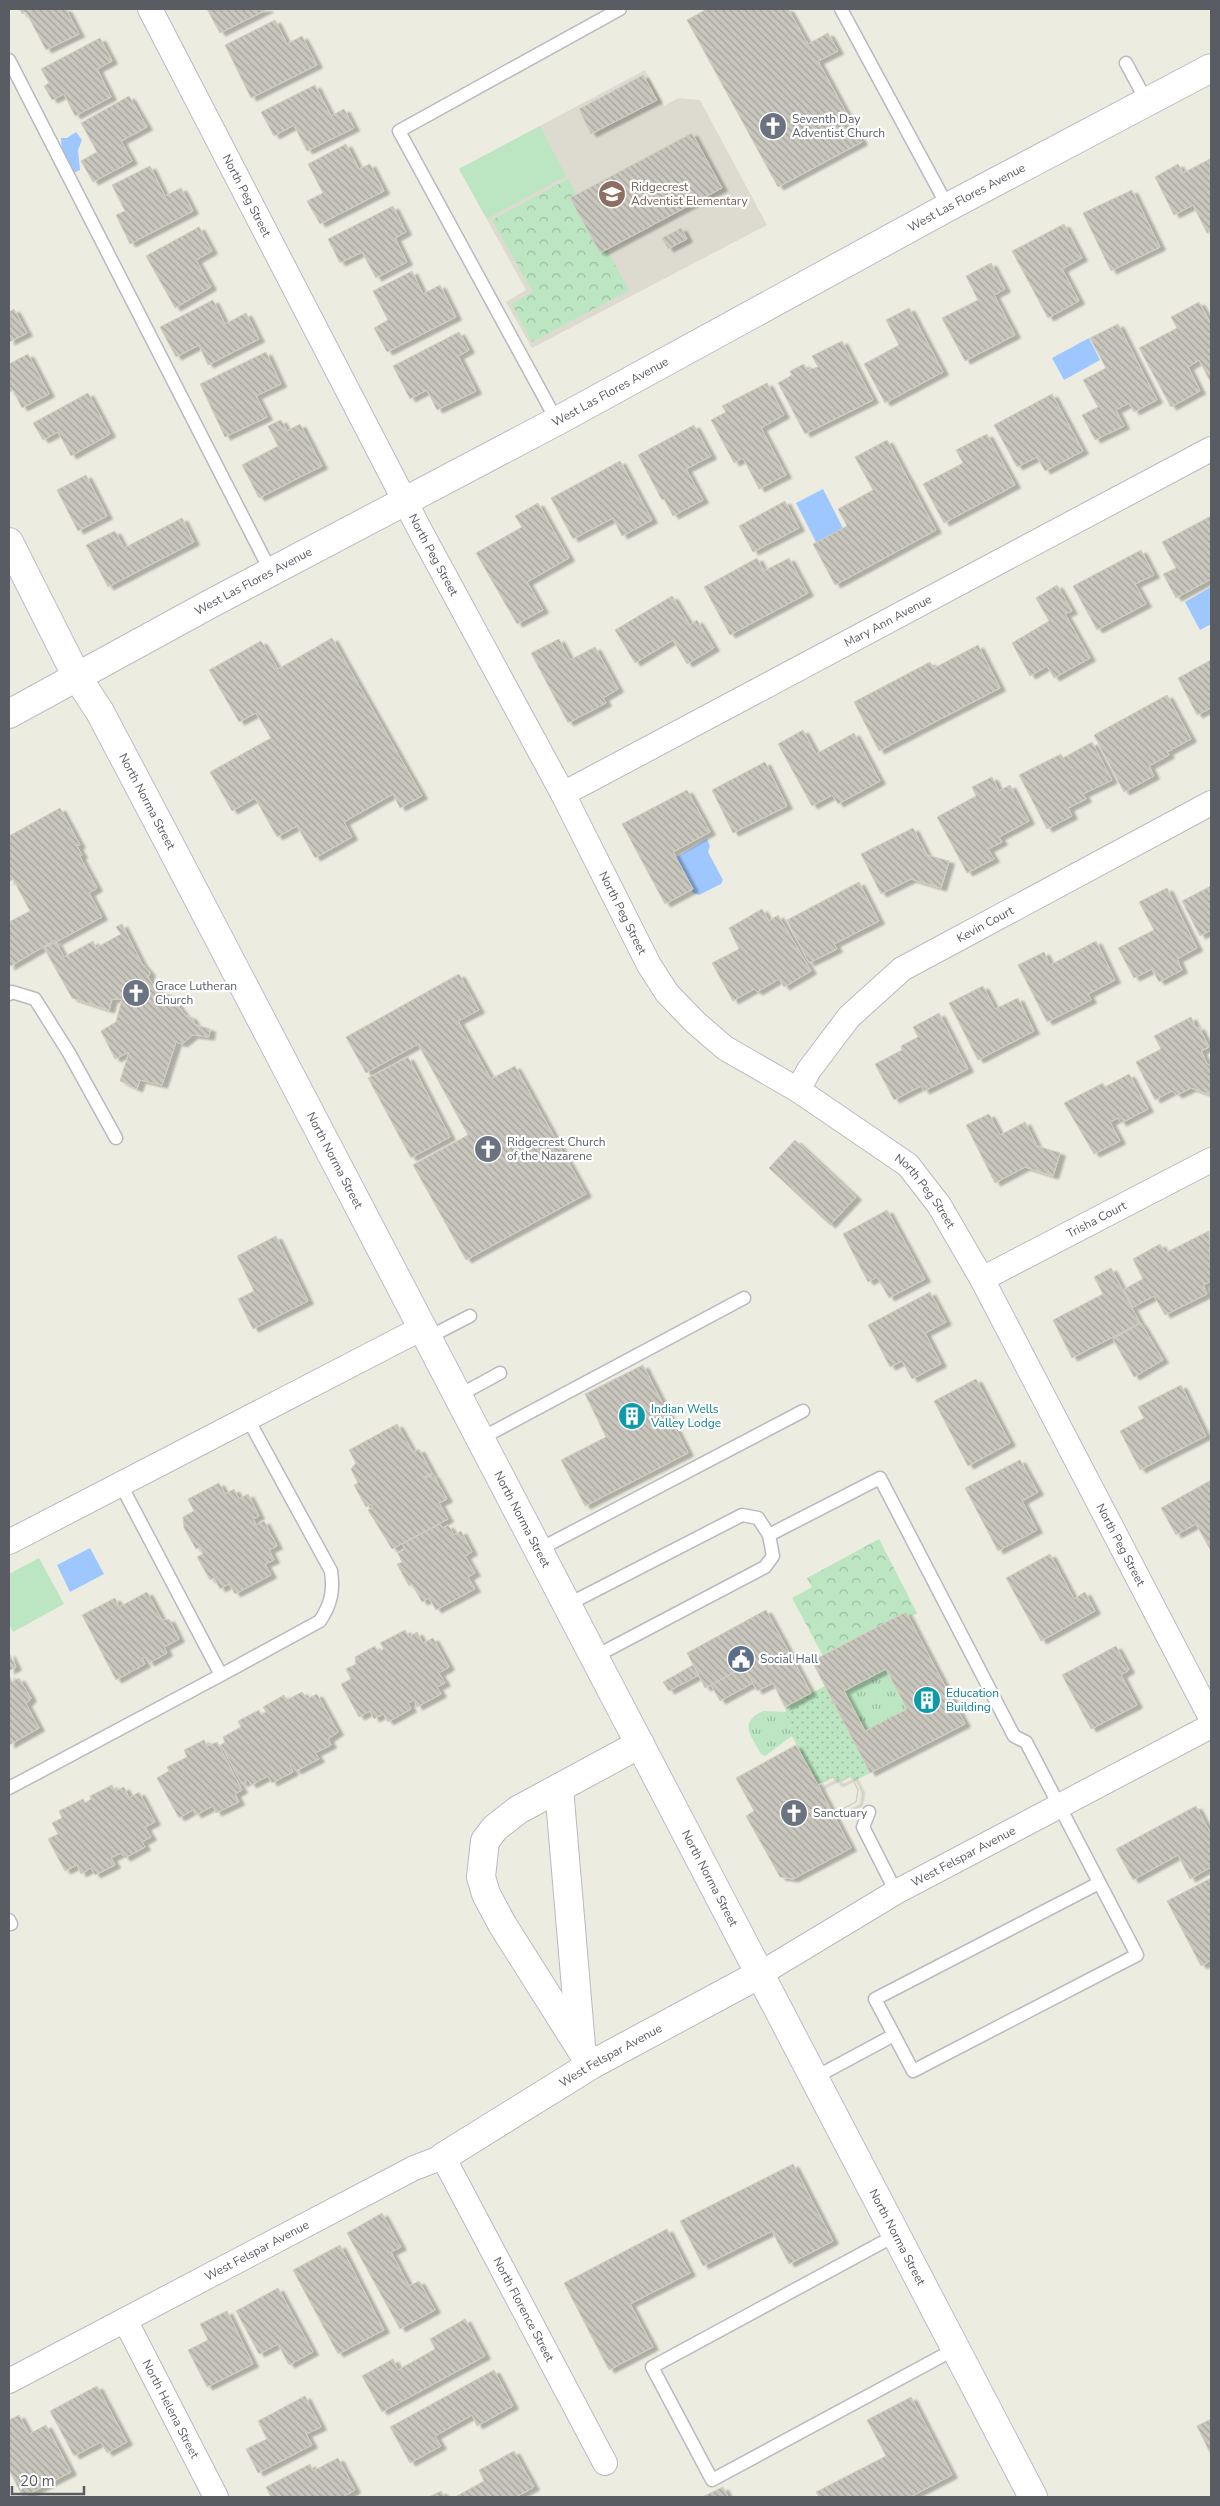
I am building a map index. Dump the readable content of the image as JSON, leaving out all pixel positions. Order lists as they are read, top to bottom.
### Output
{
  "streets": {
    "main road": ["West Las Flores Avenue", "North Norma Street", "West Felspar Avenue"],
    "street": [
      "North Peg Street",
      "Mary Ann Avenue",
      "Kevin Court",
      "Trisha Court",
      "North Florence Street",
      "North Helena Street"
    ]
  },
  "crossings": [
    ["North Peg Street", "West Las Flores Avenue"],
    ["North Peg Street", "Mary Ann Avenue"],
    ["North Peg Street", "Kevin Court"],
    ["North Peg Street", "Trisha Court"],
    ["West Las Flores Avenue", "North Norma Street"],
    ["North Norma Street", "West Felspar Avenue"],
    ["West Felspar Avenue", "North Florence Street"],
    ["West Felspar Avenue", "North Helena Street"]
  ],
  "places": {
    "church": [
      "Seventh Day Adventist Church",
      "Grace Lutheran Church",
      "Ridgecrest Church of the Nazarene",
      "Sanctuary"
    ],
    "school or university": ["Ridgecrest Adventist Elementary"],
    "building": ["Indian Wells Valley Lodge", "Education Building"],
    "public building": ["Social Hall"]
  },
  "scale_bar": "20 m"
}
